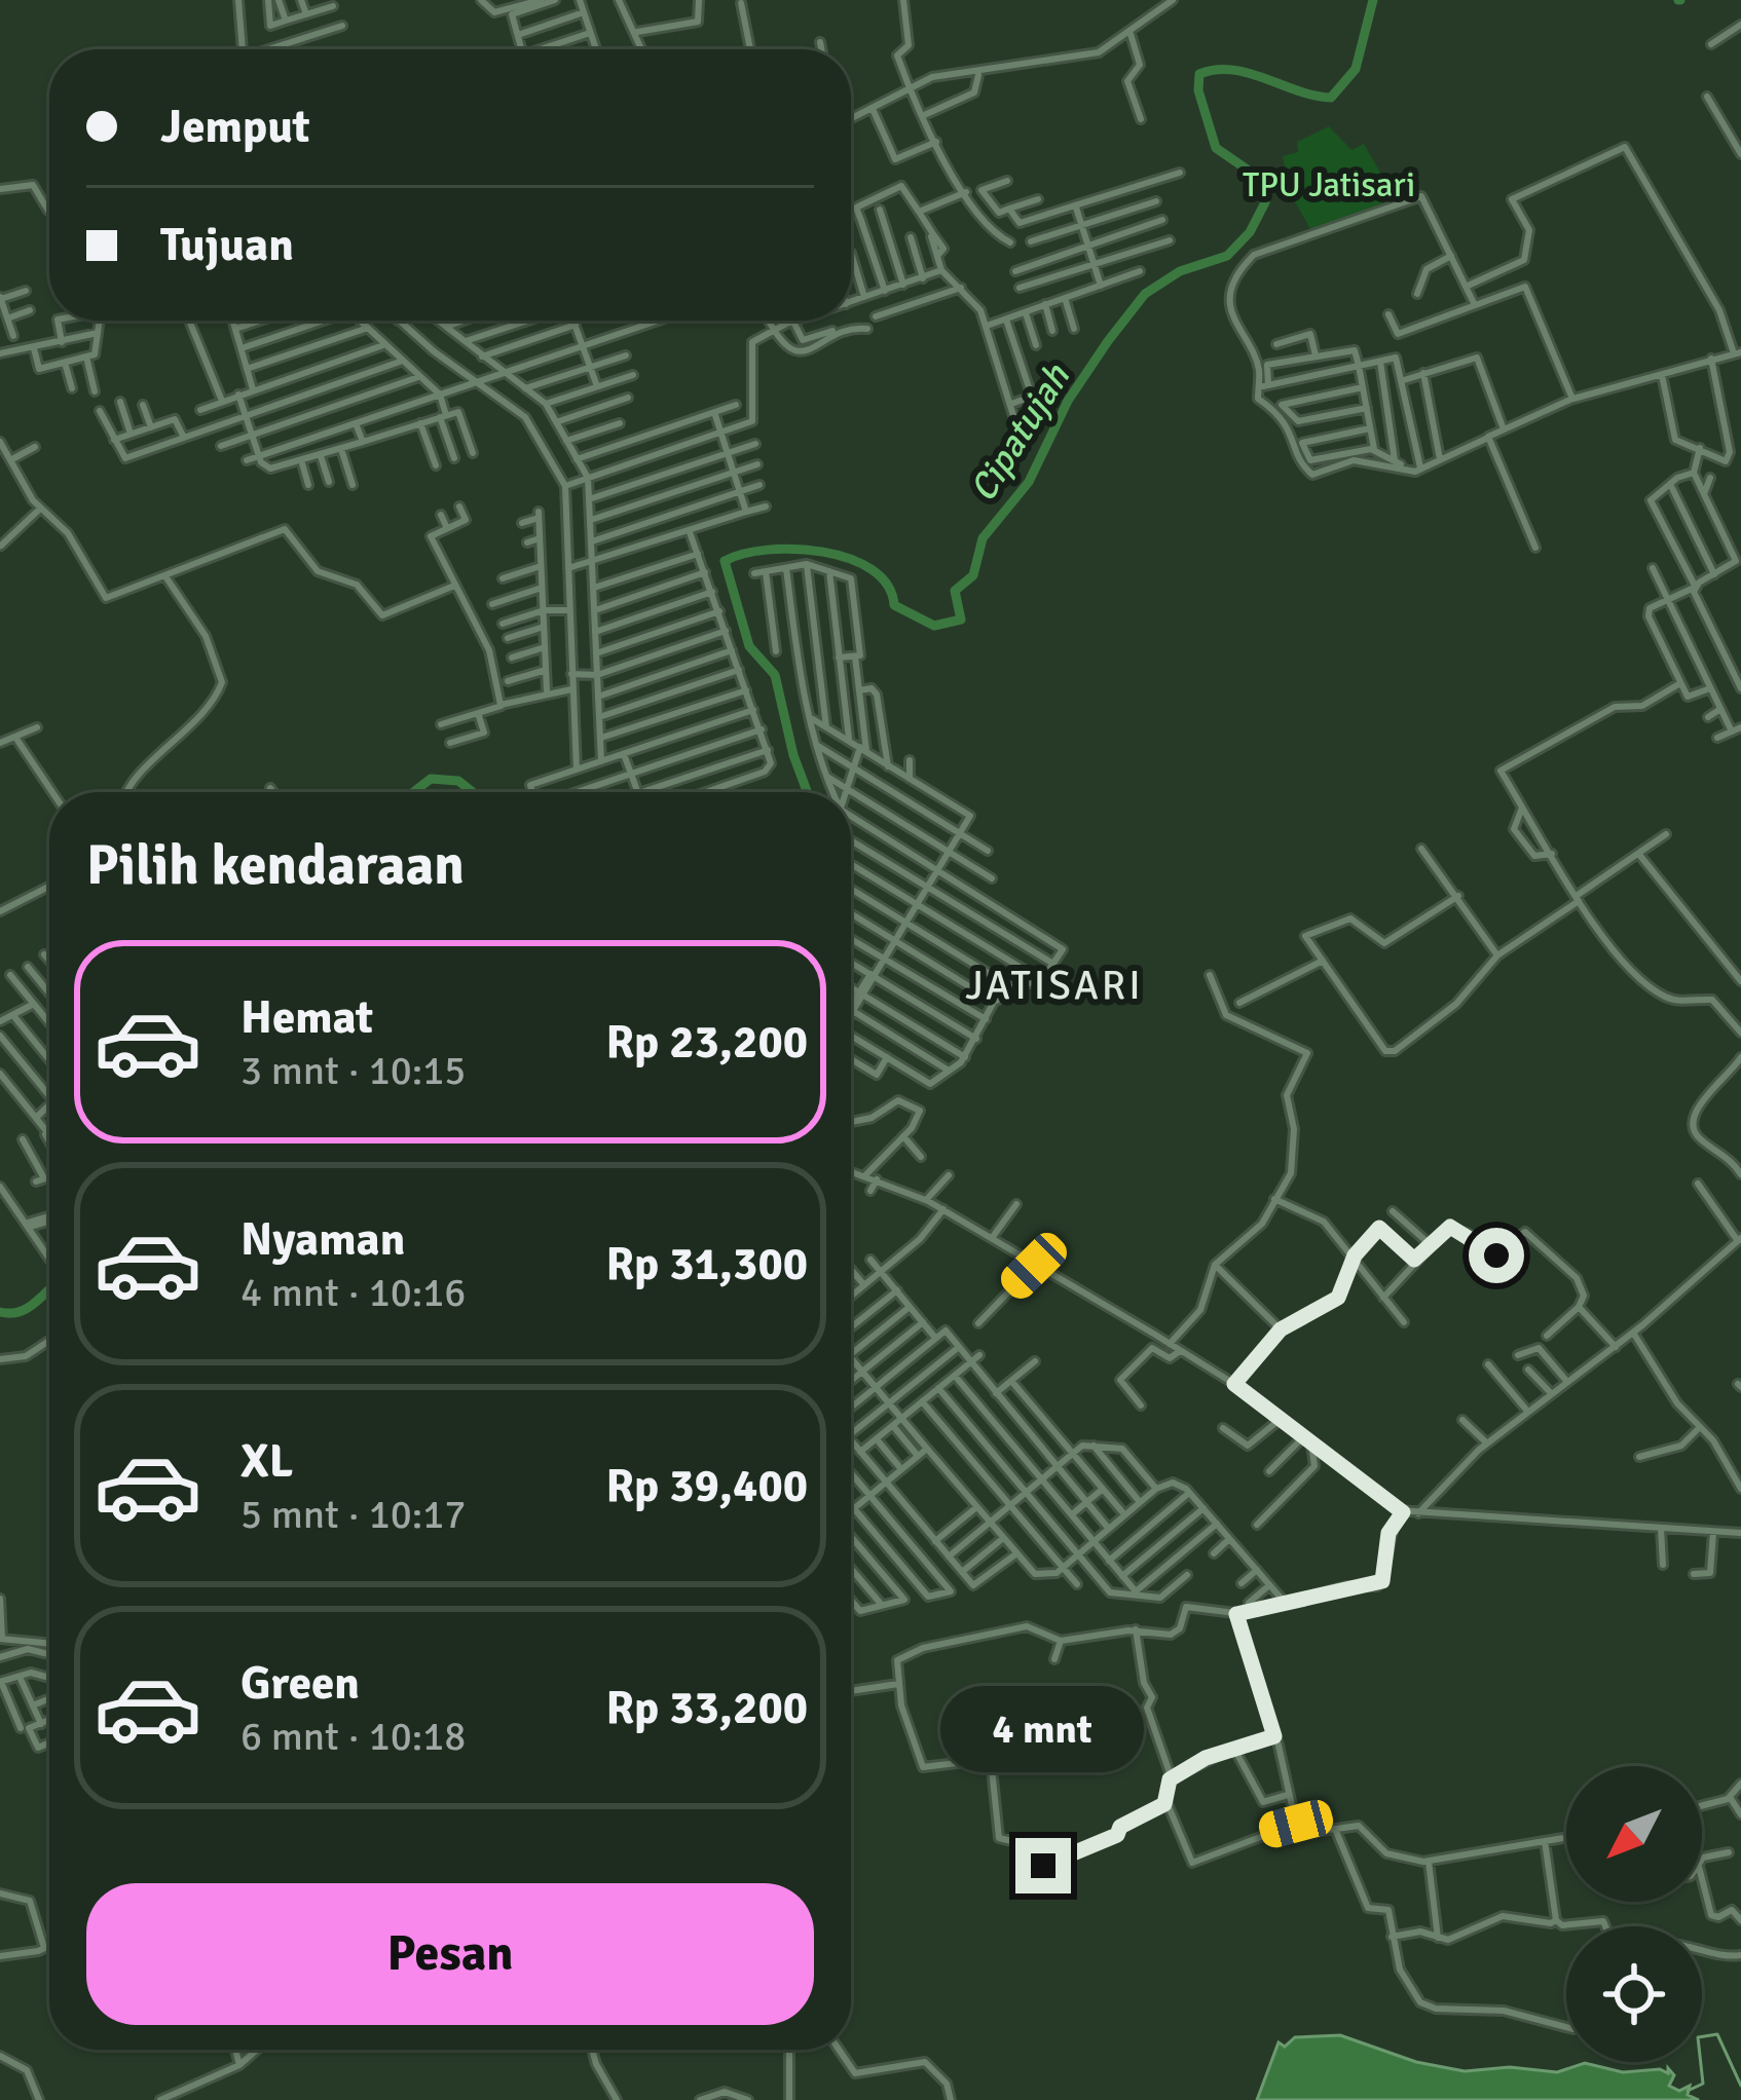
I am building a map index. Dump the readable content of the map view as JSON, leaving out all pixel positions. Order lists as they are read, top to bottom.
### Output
{
  "districts": ["JATISARI"],
  "water": ["Cipatujah"],
  "parks": ["TPU Jatisari"],
  "north": "bottom left",
  "page": {
    "banner": ["Jemput", "Tujuan"],
    "heading": "Pilih kendaraan",
    "list": [
      {
        "name": "Hemat",
        "note": "3 mnt · 10:15",
        "value": "Rp 23,200"
      },
      {
        "name": "Nyaman",
        "note": "4 mnt · 10:16",
        "value": "Rp 31,300"
      },
      {
        "name": "XL",
        "note": "5 mnt · 10:17",
        "value": "Rp 39,400"
      },
      {
        "name": "Green",
        "note": "6 mnt · 10:18",
        "value": "Rp 33,200"
      }
    ],
    "bubble": "4 mnt",
    "buttons": "Pesan"
  }
}
